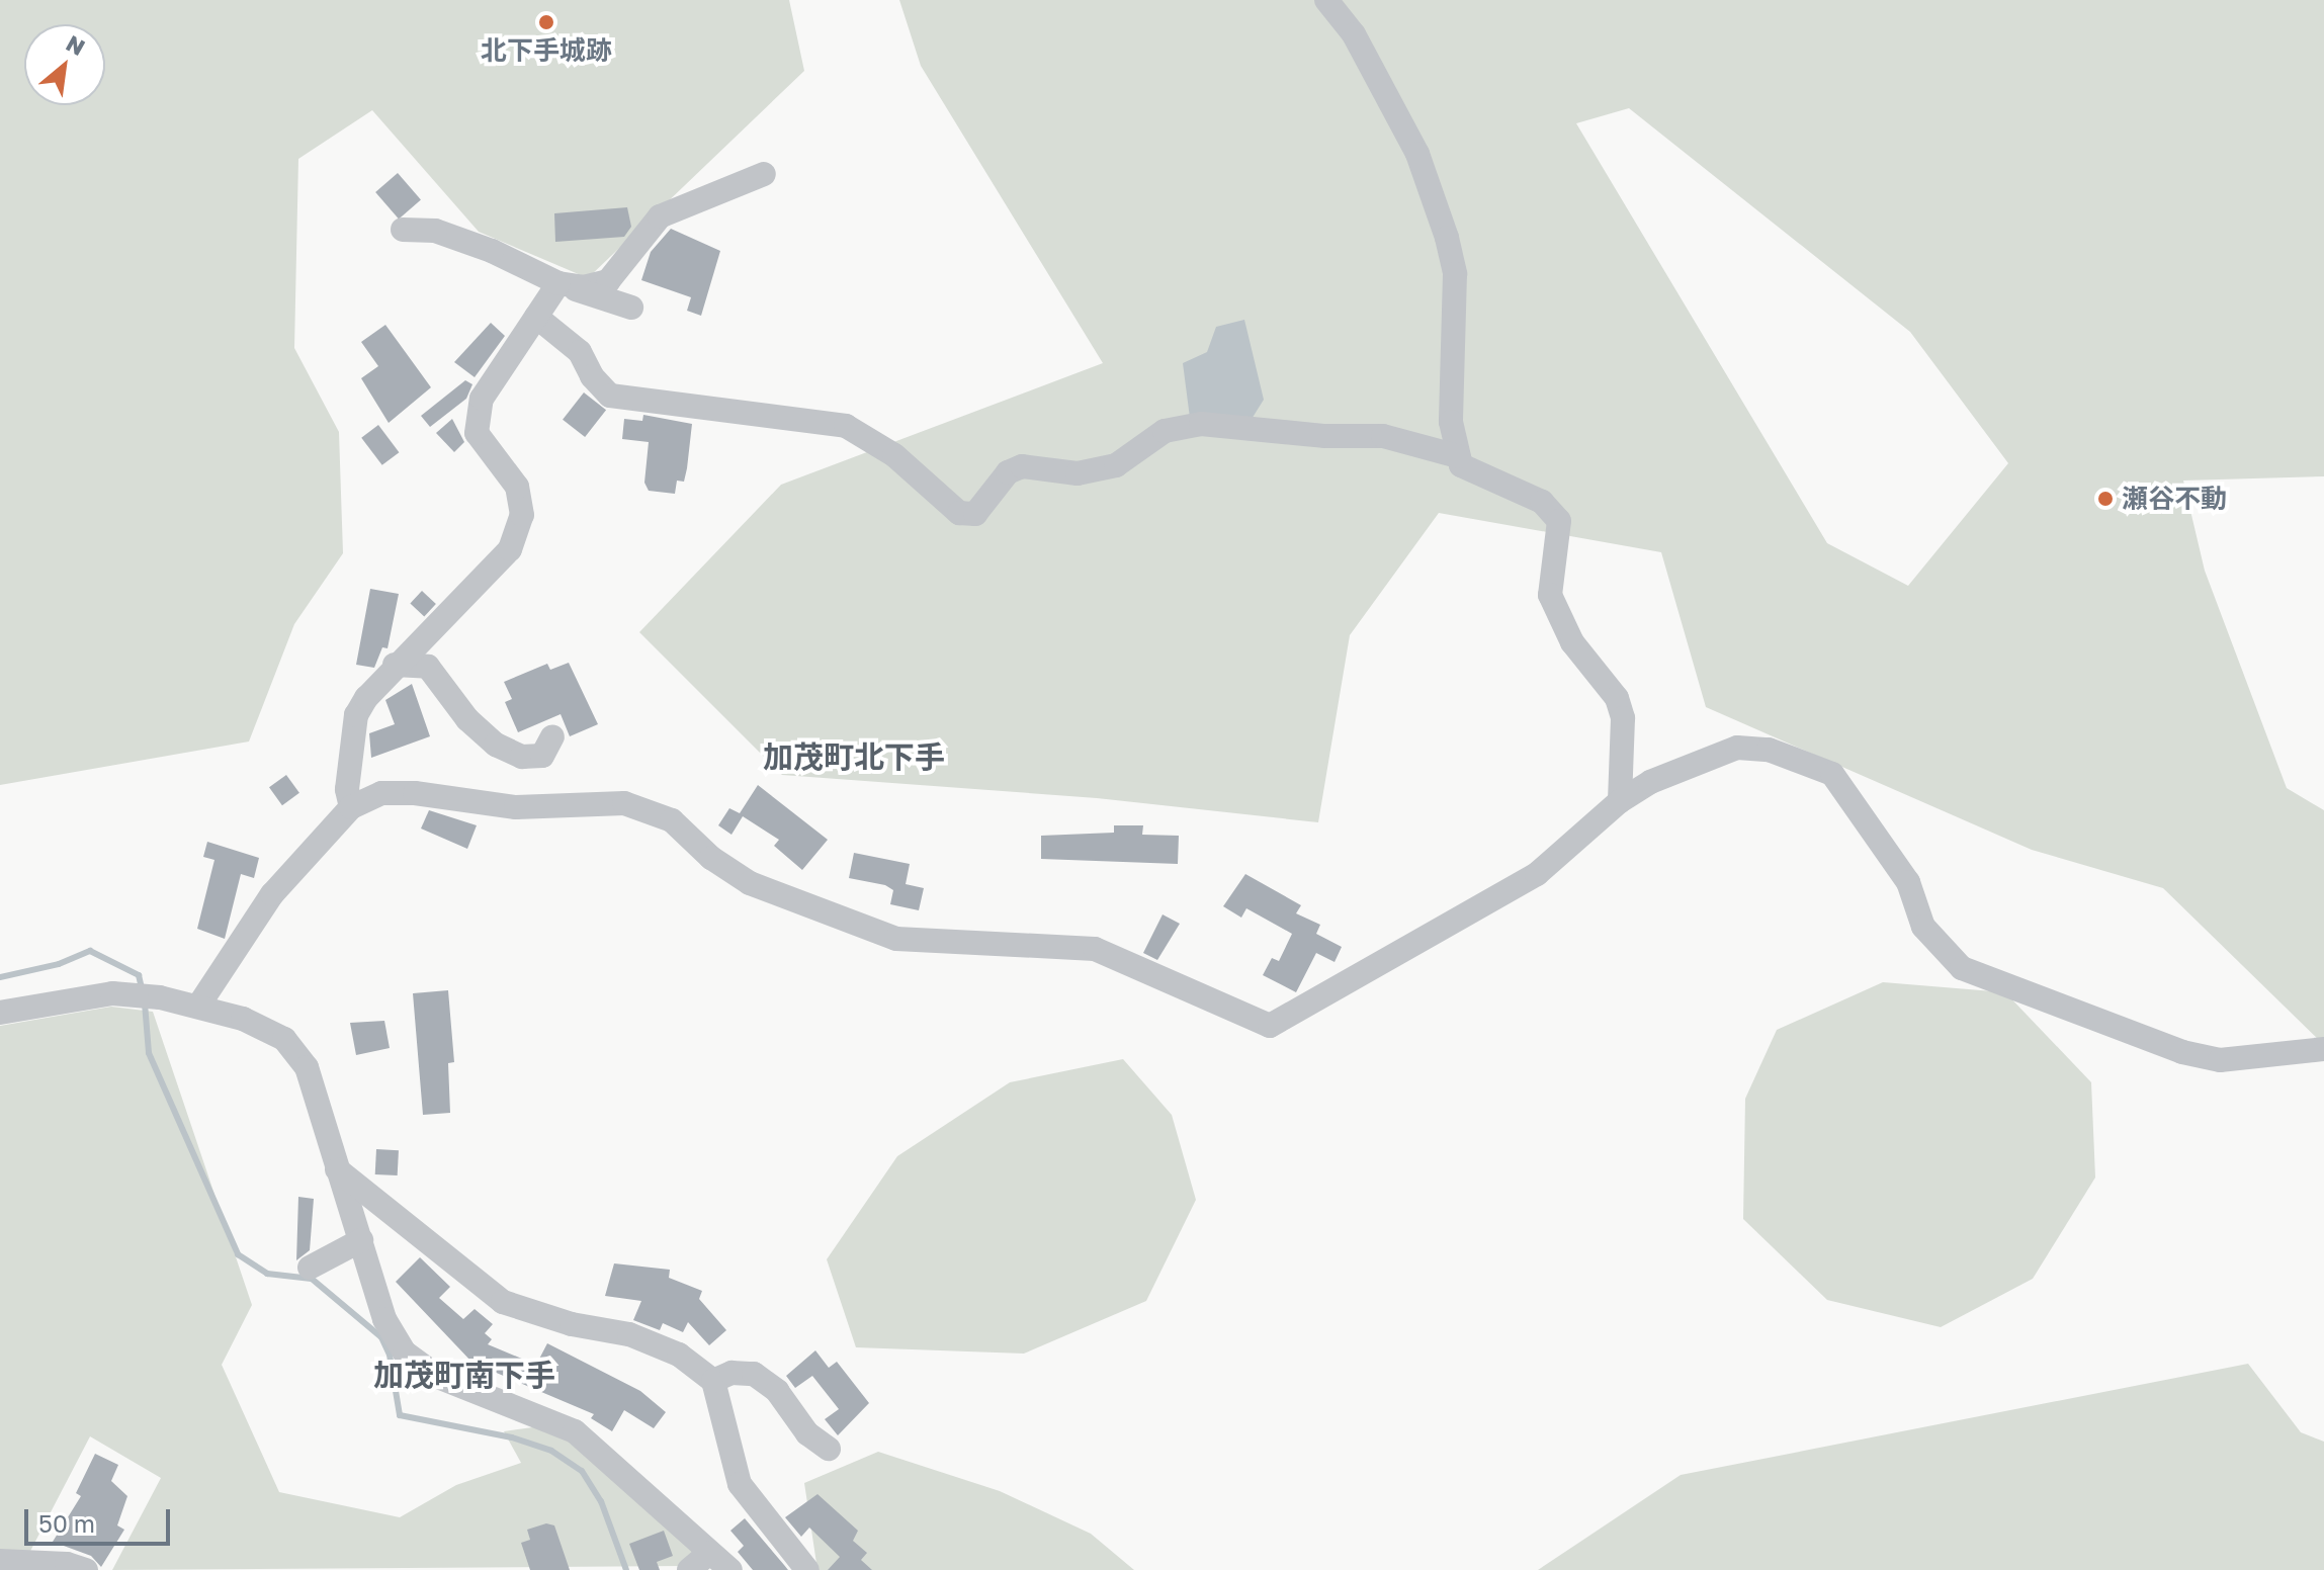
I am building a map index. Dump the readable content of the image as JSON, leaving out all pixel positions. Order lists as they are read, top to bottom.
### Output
{
  "districts": ["加茂町北下手", "加茂町南下手"],
  "places": ["北下手城跡", "瀬谷不動"],
  "scale_bar": "50 m",
  "north": "top right"
}
